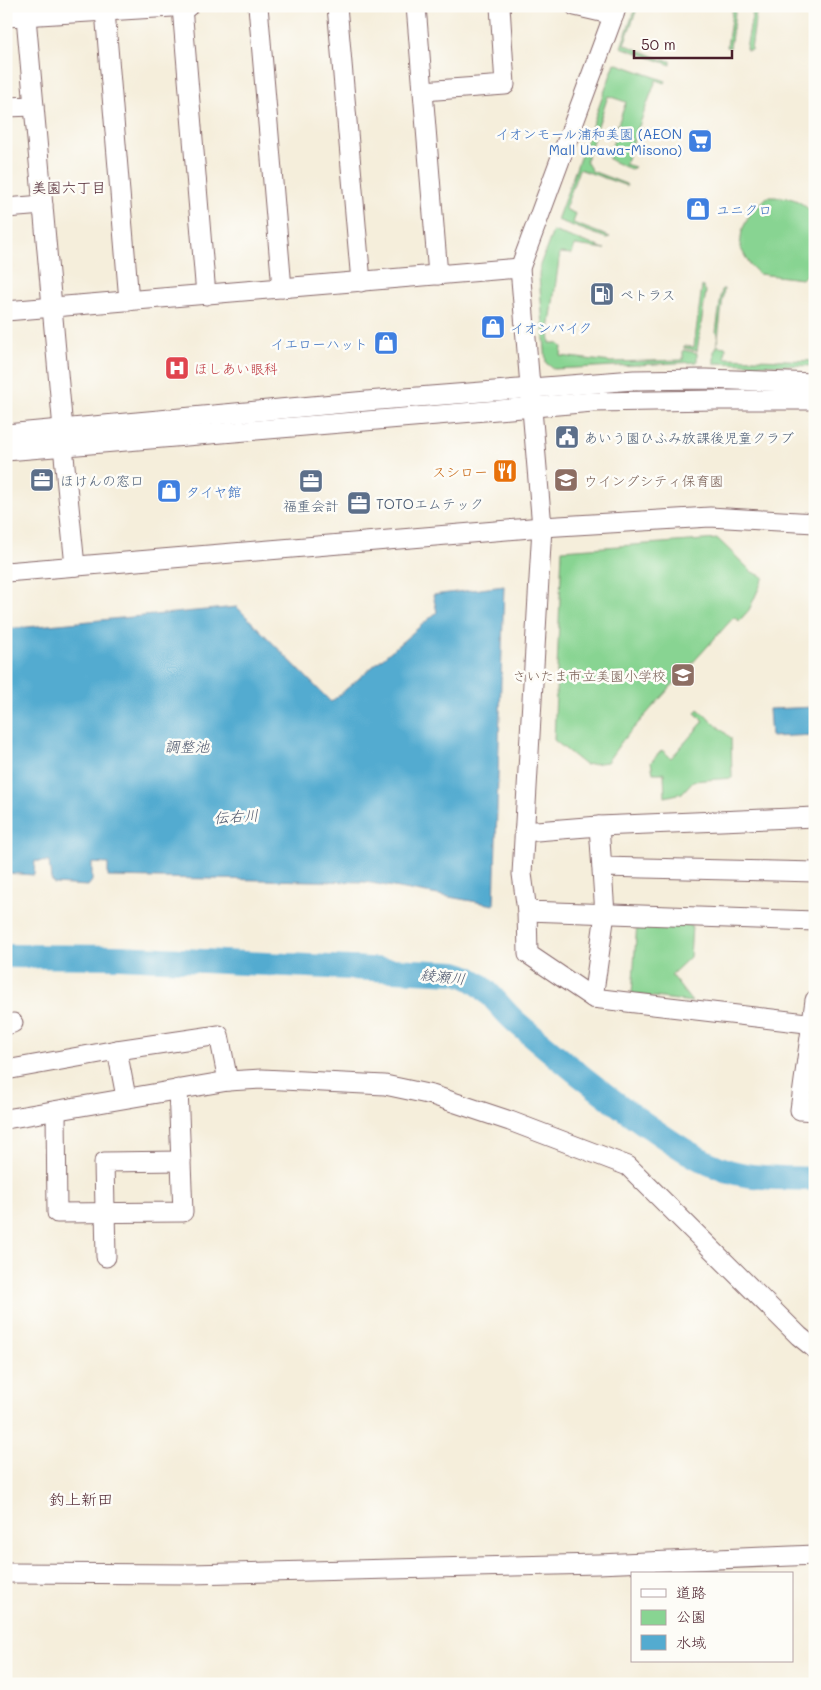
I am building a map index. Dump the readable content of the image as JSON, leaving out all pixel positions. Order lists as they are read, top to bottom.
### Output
{
  "districts": ["美園六丁目", "釣上新田"],
  "water": ["調整池", "伝右川", "綾瀬川"],
  "places": {
    "supermarket": ["イオンモール浦和美園 (AEON Mall Urawa-Misono)"],
    "shop": [
      "ユニクロ",
      "イオンバイク",
      "イエローハット",
      "タイヤ館"
    ],
    "fuel station": ["ペトラス"],
    "hospital": ["ほしあい眼科"],
    "public building": ["あいう園ひふみ放課後児童クラブ"],
    "restaurant": ["スシロー"],
    "office": ["ほけんの窓口", "福重会計", "TOTOエムテック"],
    "school or university": ["ウイングシティ保育園", "さいたま市立美園小学校"]
  },
  "legend": ["道路", "公園", "水域"],
  "scale_bar": "50 m"
}
